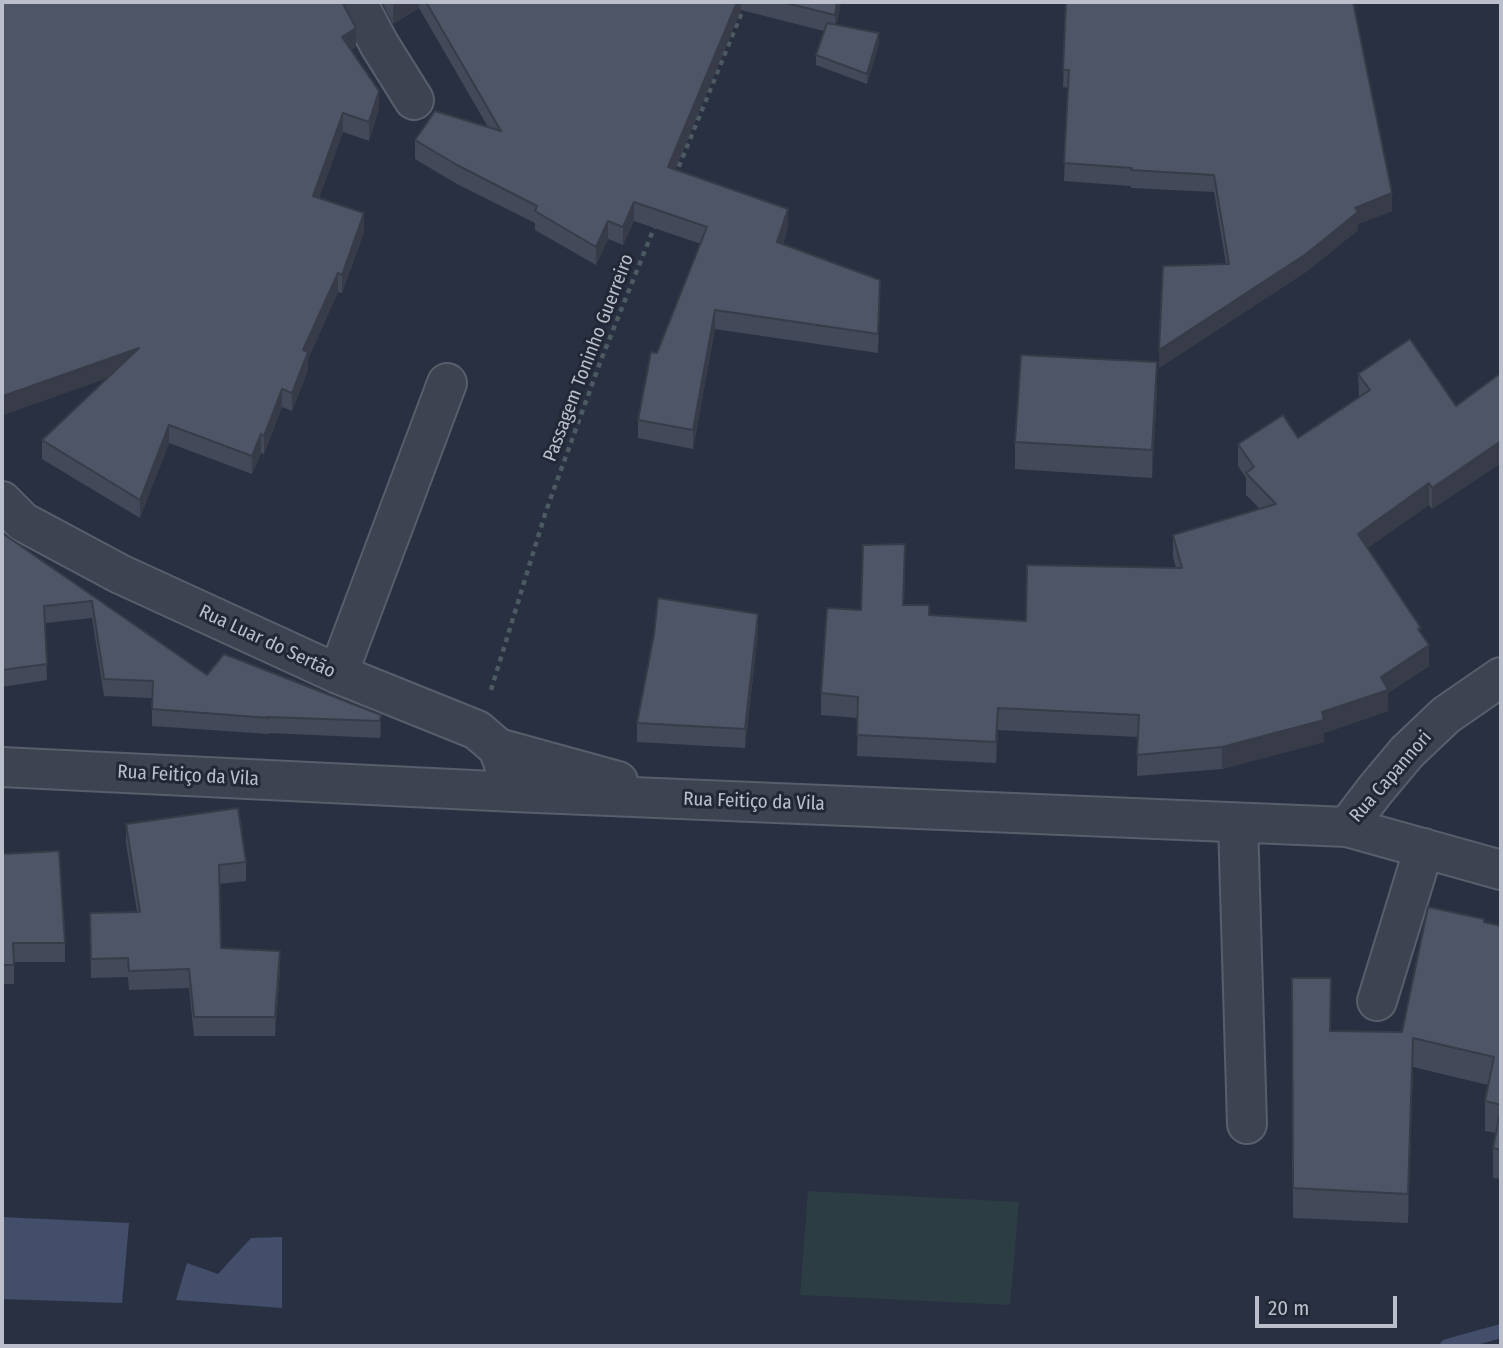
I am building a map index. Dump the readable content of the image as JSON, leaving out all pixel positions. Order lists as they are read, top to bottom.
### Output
{
  "streets": {
    "street": ["Rua Luar do Sertão", "Rua Feitiço da Vila", "Rua Capannori"],
    "path": ["Passagem Toninho Guerreiro"]
  },
  "crossings": [
    ["Passagem Toninho Guerreiro", "Rua Luar do Sertão"],
    ["Rua Luar do Sertão", "Rua Feitiço da Vila"],
    ["Rua Feitiço da Vila", "Rua Capannori"]
  ],
  "scale_bar": "20 m"
}
